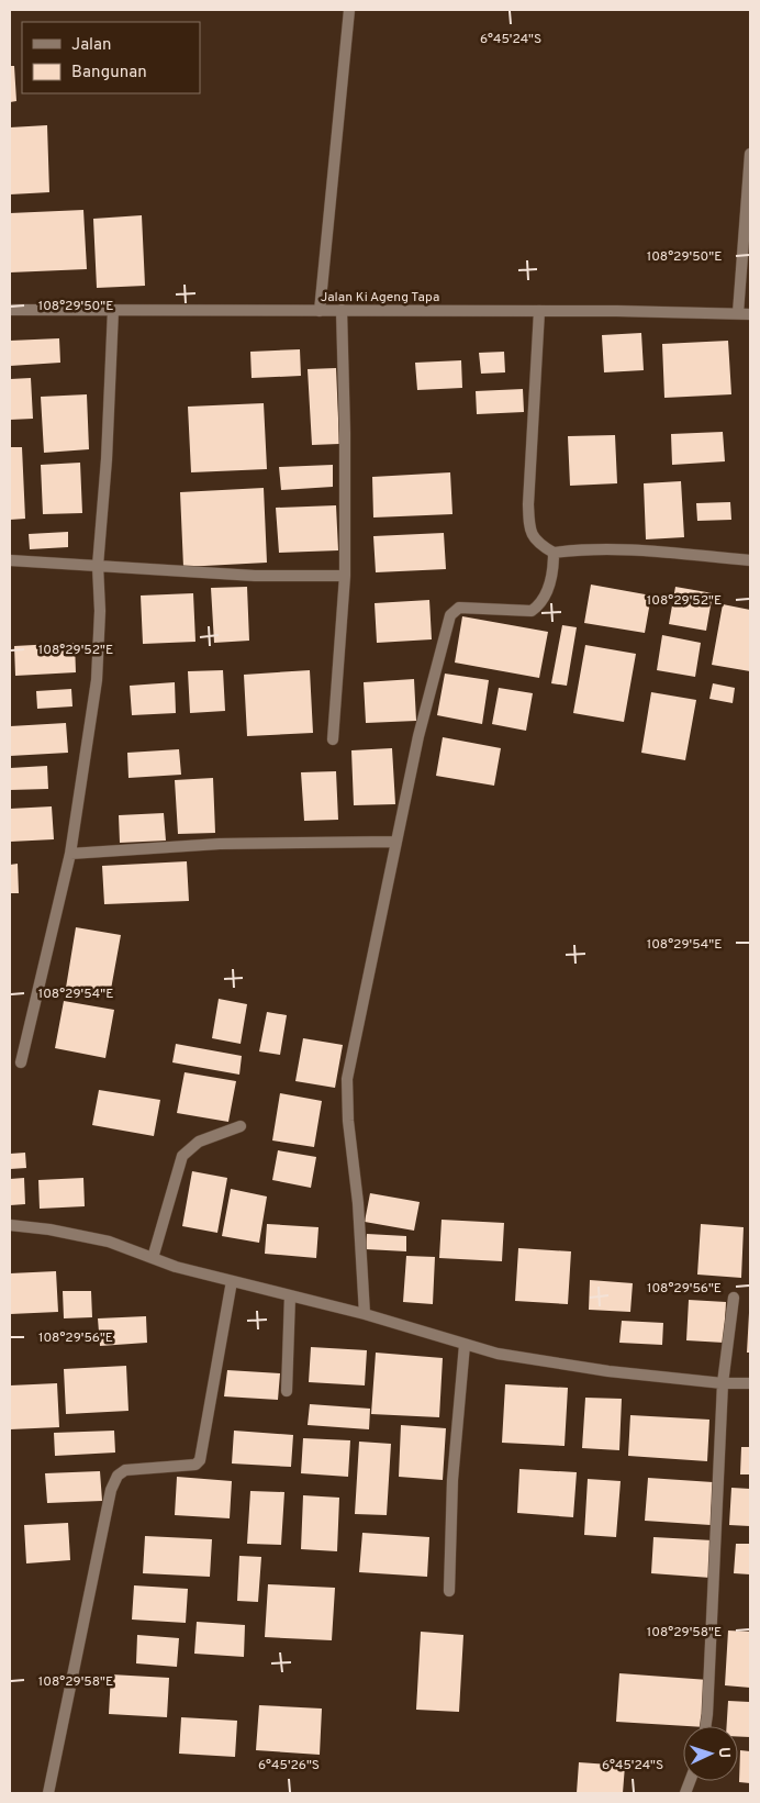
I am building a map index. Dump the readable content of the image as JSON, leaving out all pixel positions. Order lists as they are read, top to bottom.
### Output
{
  "streets": {
    "street": ["Jalan Ki Ageng Tapa"]
  },
  "legend": ["Jalan", "Bangunan"],
  "north": "right",
  "coordinates": [
    "6°45'24\"S",
    "108°29'50\"E",
    "108°29'52\"E",
    "108°29'54\"E",
    "108°29'56\"E",
    "108°29'58\"E",
    "6°45'26\"S"
  ]
}
